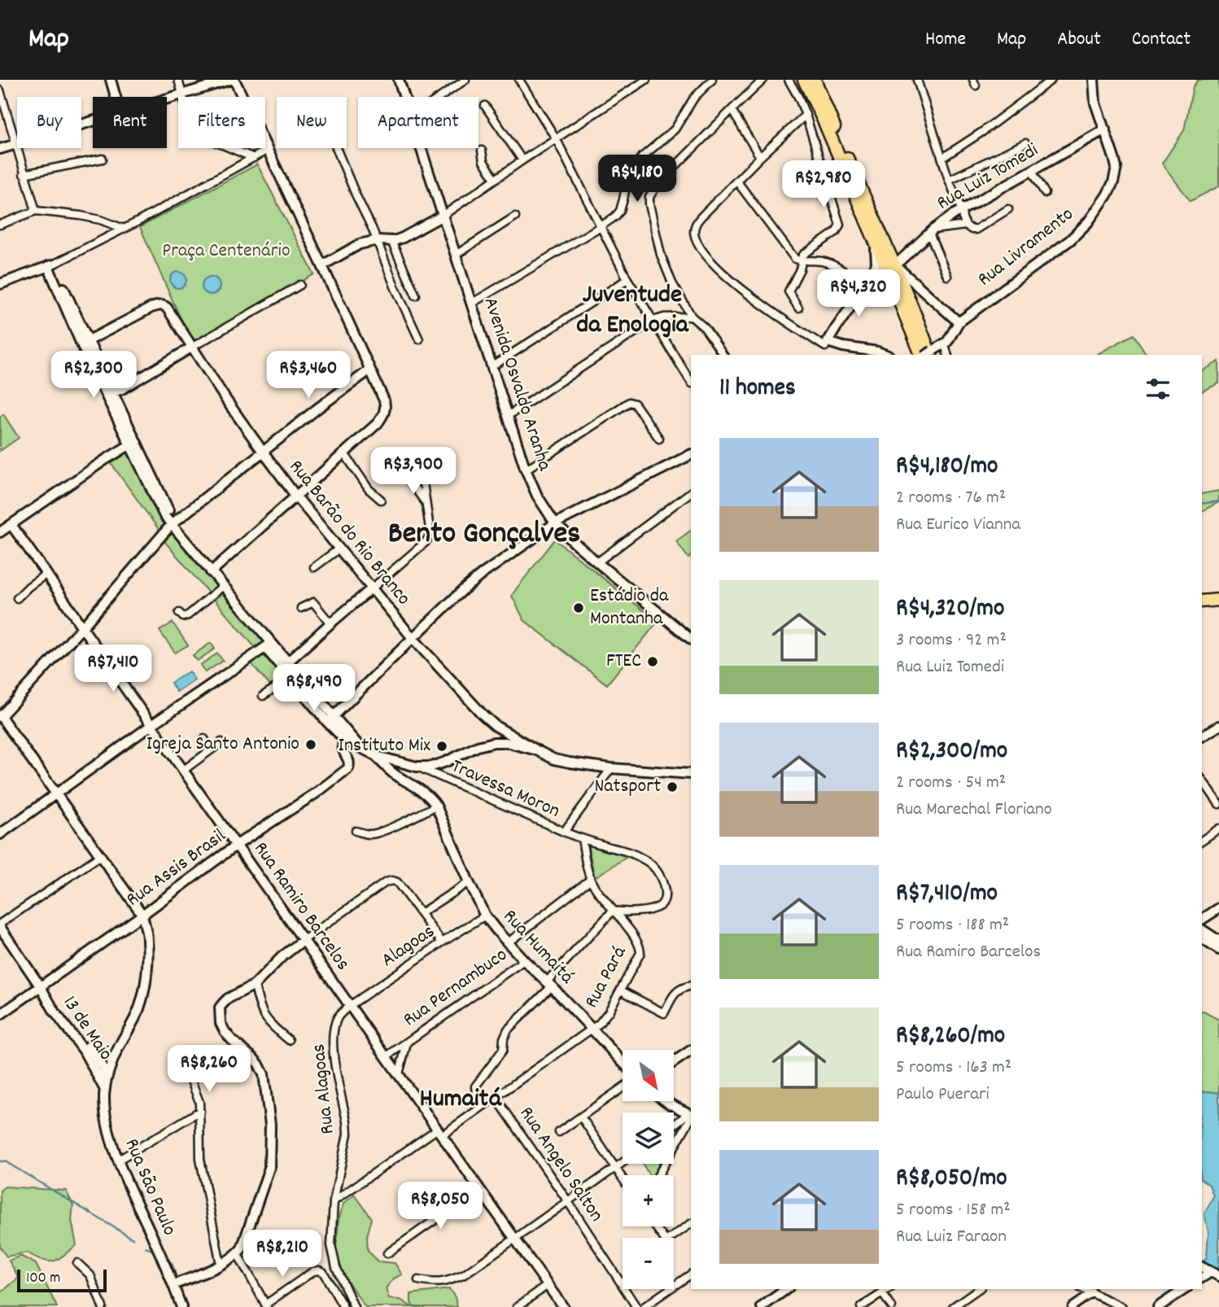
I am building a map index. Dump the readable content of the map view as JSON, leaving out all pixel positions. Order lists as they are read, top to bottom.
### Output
{
  "streets": {
    "main road": [
      "Rua Luiz Tomedi",
      "Rua Livramento",
      "Avenida Osvaldo Aranha",
      "Rua Barão do Rio Branco",
      "Rua Assis Brasil",
      "Rua Ramiro Barcelos",
      "Rua Humaitá",
      "13 de Maio",
      "Rua São Paulo"
    ],
    "street": [
      "Travessa Moron",
      "Alagoas",
      "Rua Pará",
      "Rua Pernambuco",
      "Rua Alagoas",
      "Rua Angelo Salton"
    ]
  },
  "crossings": [
    ["Rua Luiz Tomedi", "Rua Livramento"],
    ["Travessa Moron", "Rua Pará"],
    ["Rua Assis Brasil", "Rua Ramiro Barcelos"],
    ["Rua Assis Brasil", "13 de Maio"],
    ["Rua Ramiro Barcelos", "Alagoas"],
    ["Rua Ramiro Barcelos", "Rua Pernambuco"],
    ["Rua Ramiro Barcelos", "Rua Alagoas"],
    ["Alagoas", "Rua Humaitá"],
    ["Alagoas", "Rua Alagoas"],
    ["Rua Humaitá", "Rua Pará"],
    ["Rua Humaitá", "Rua Pernambuco"],
    ["Rua Pará", "Rua Alagoas"],
    ["Rua Pará", "Rua Angelo Salton"],
    ["13 de Maio", "Rua São Paulo"]
  ],
  "districts": ["Juventude da Enologia", "Bento Gonçalves", "Humaitá"],
  "parks": ["Praça Centenário"],
  "places": [
    "Estádio da Montanha",
    "FTEC",
    "Igreja Santo Antonio",
    "Instituto Mix",
    "Natsport"
  ],
  "scale_bar": "100 m",
  "north": "bottom right",
  "page": {
    "header": "Map",
    "nav": [
      "Home",
      "Map",
      "About",
      "Contact"
    ],
    "chip": [
      "Buy",
      "Rent",
      "Filters",
      "New",
      "Apartment"
    ],
    "price": [
      "R$4,180",
      "R$2,980",
      "R$4,320",
      "R$2,300",
      "R$3,460",
      "R$3,900",
      "R$7,410",
      "R$8,490",
      "R$8,260",
      "R$8,050",
      "R$8,210"
    ],
    "heading": "11 homes",
    "list": [
      {
        "name": "R$4,180/mo",
        "note": "2 rooms · 76 m² · Rua Eurico Vianna"
      },
      {
        "name": "R$4,320/mo",
        "note": "3 rooms · 92 m² · Rua Luiz Tomedi"
      },
      {
        "name": "R$2,300/mo",
        "note": "2 rooms · 54 m² · Rua Marechal Floriano"
      },
      {
        "name": "R$7,410/mo",
        "note": "5 rooms · 188 m² · Rua Ramiro Barcelos"
      },
      {
        "name": "R$8,260/mo",
        "note": "5 rooms · 163 m² · Paulo Puerari"
      },
      {
        "name": "R$8,050/mo",
        "note": "5 rooms · 158 m² · Rua Luiz Faraon"
      }
    ],
    "map_buttons": ["+", "−"],
    "scale": "100 m"
  }
}
